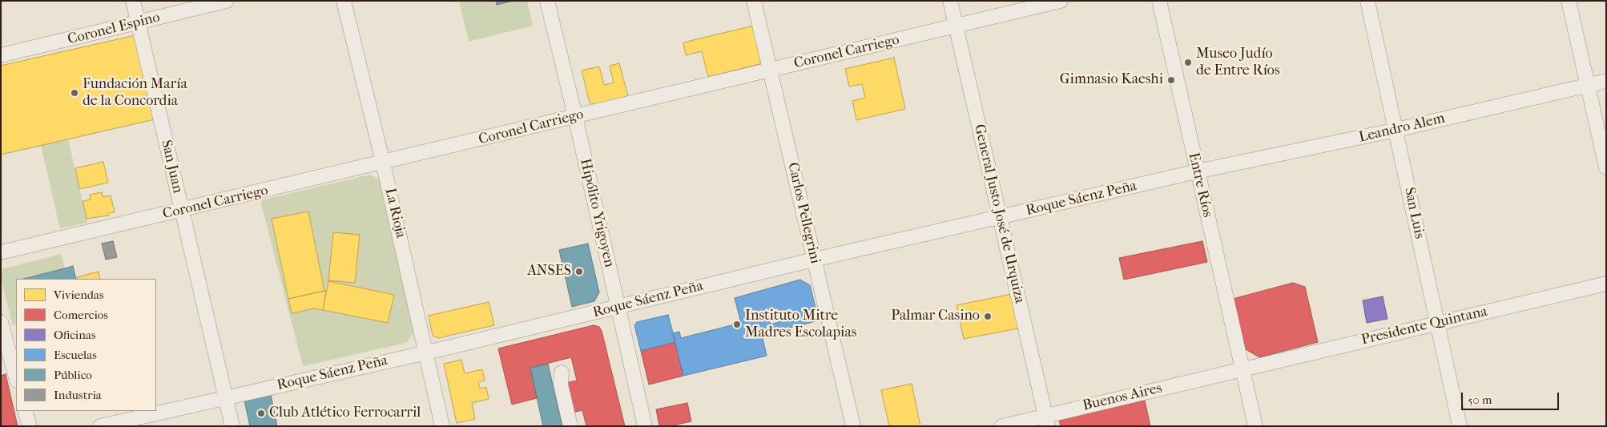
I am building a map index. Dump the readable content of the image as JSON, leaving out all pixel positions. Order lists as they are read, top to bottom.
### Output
{
  "streets": {
    "street": [
      "Coronel Espino",
      "Coronel Carriego",
      "Leandro Alem",
      "San Juan",
      "Entre Ríos",
      "Roque Sáenz Peña",
      "La Rioja",
      "Hipólito Yrigoyen",
      "Carlos Pellegrini",
      "San Luis",
      "General Justo José de Urquiza",
      "Presidente Quintana",
      "Buenos Aires"
    ]
  },
  "crossings": [
    ["Coronel Espino", "San Juan"],
    ["Coronel Carriego", "San Juan"],
    ["Coronel Carriego", "La Rioja"],
    ["Coronel Carriego", "Hipólito Yrigoyen"],
    ["Coronel Carriego", "Carlos Pellegrini"],
    ["Coronel Carriego", "General Justo José de Urquiza"],
    ["Leandro Alem", "Entre Ríos"],
    ["Leandro Alem", "Roque Sáenz Peña"],
    ["Leandro Alem", "San Luis"],
    ["San Juan", "Roque Sáenz Peña"],
    ["Entre Ríos", "Roque Sáenz Peña"],
    ["Entre Ríos", "Presidente Quintana"],
    ["Entre Ríos", "Buenos Aires"],
    ["Roque Sáenz Peña", "La Rioja"],
    ["Roque Sáenz Peña", "Hipólito Yrigoyen"],
    ["Roque Sáenz Peña", "Carlos Pellegrini"],
    ["Roque Sáenz Peña", "General Justo José de Urquiza"],
    ["San Luis", "Presidente Quintana"],
    ["General Justo José de Urquiza", "Buenos Aires"],
    ["Presidente Quintana", "Buenos Aires"]
  ],
  "places": [
    "Museo Judío de Entre Ríos",
    "Gimnasio Kaeshi",
    "Fundación María de la Concordia",
    "ANSES",
    "Palmar Casino",
    "Instituto Mitre Madres Escolapias",
    "Club Atlético Ferrocarril"
  ],
  "legend": [
    "Viviendas",
    "Comercios",
    "Oficinas",
    "Escuelas",
    "Público",
    "Industria"
  ],
  "scale_bar": "50 m"
}
